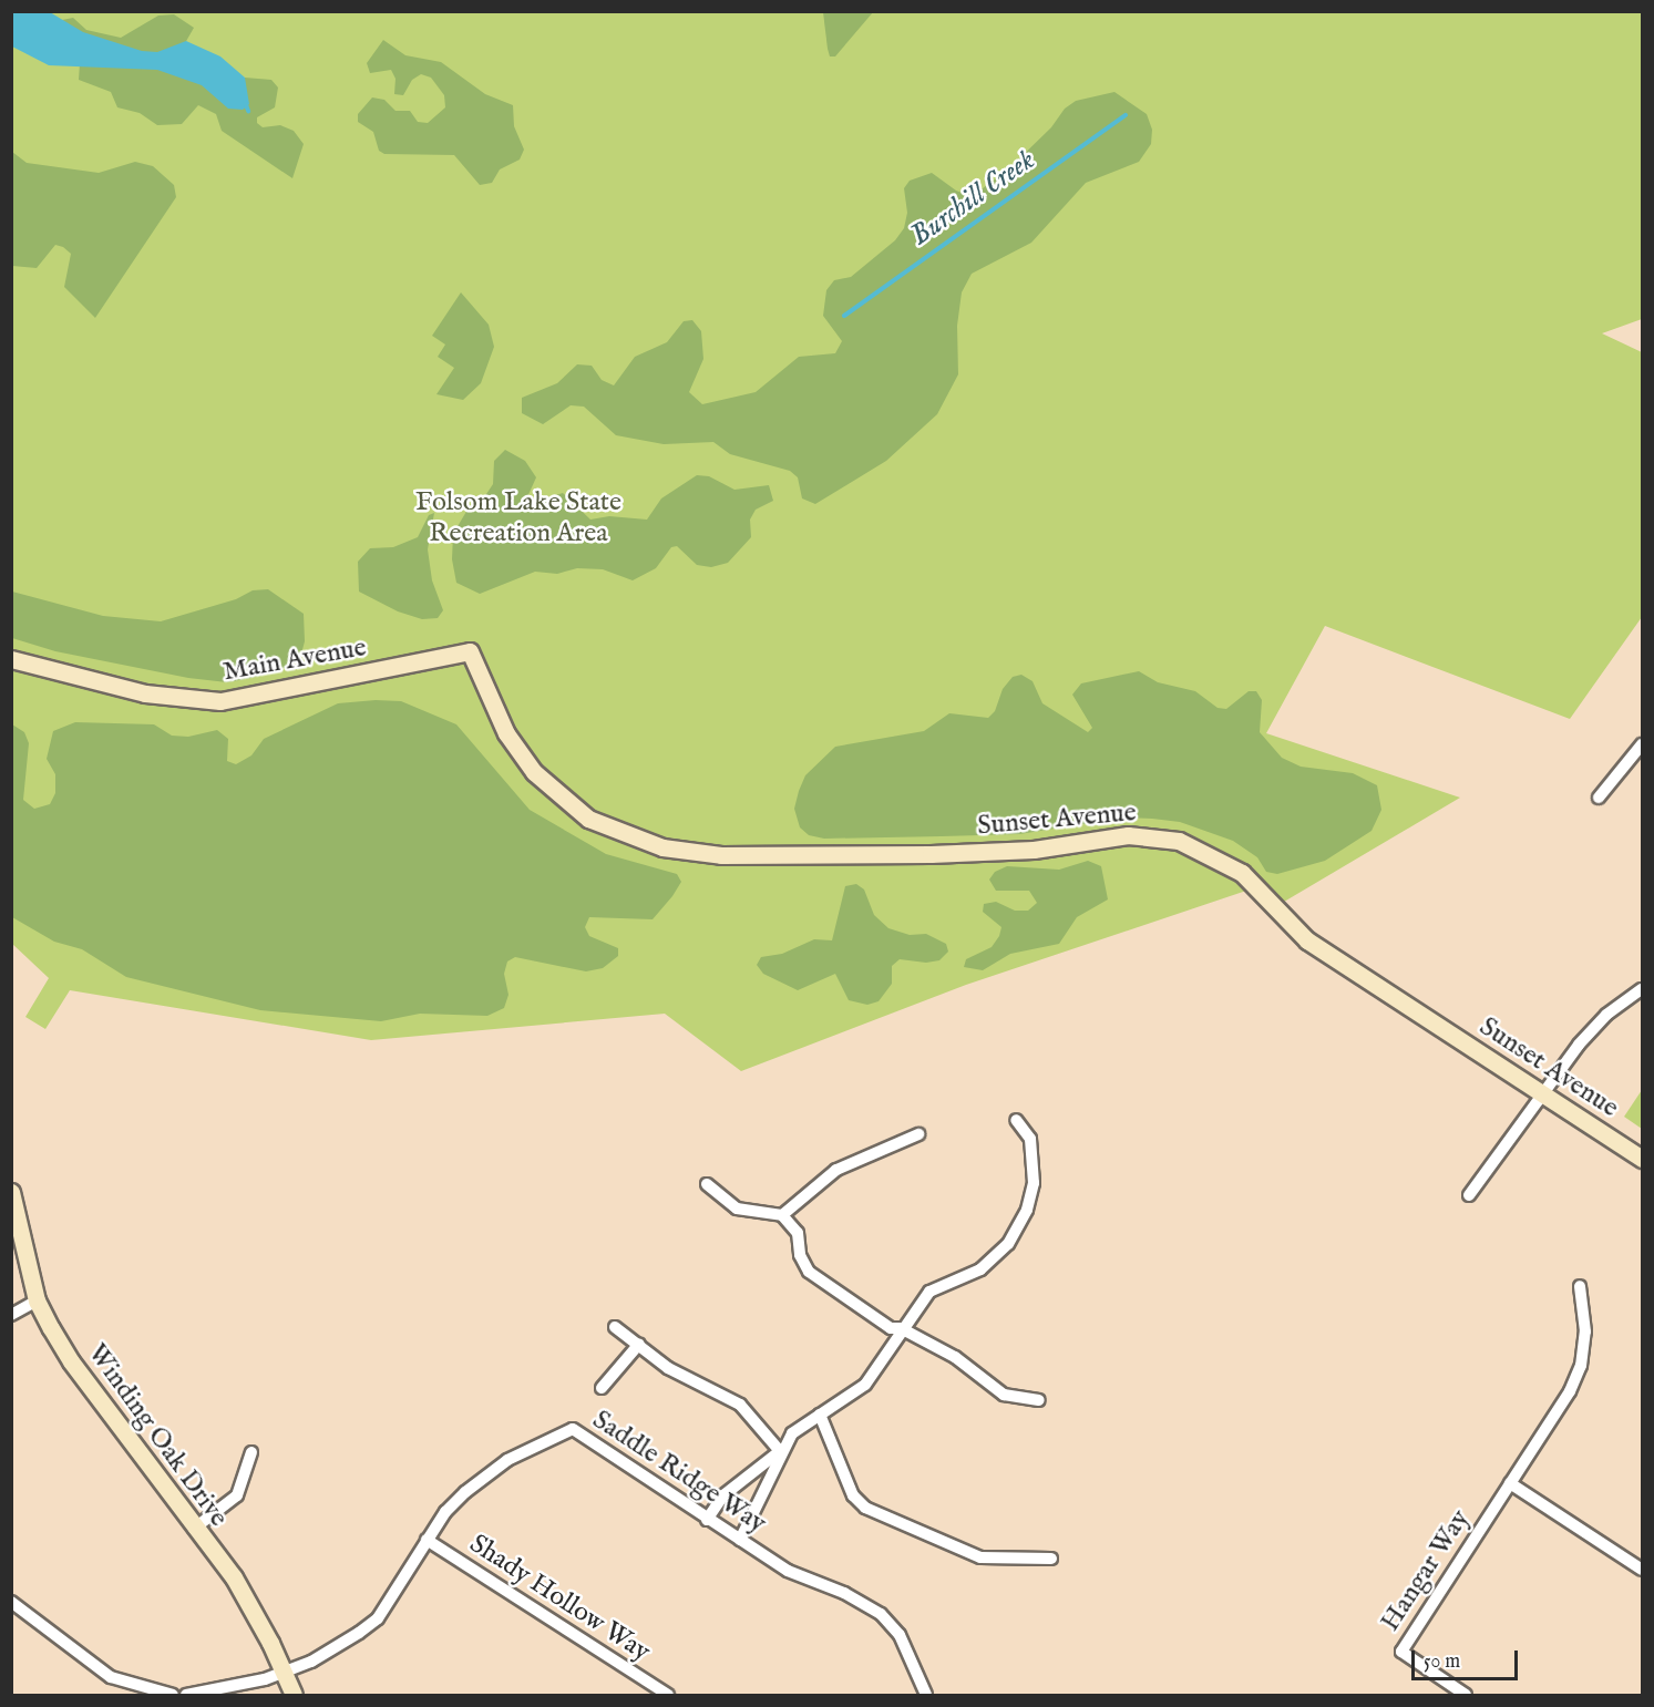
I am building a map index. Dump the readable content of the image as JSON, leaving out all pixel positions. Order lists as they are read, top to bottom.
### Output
{
  "streets": {
    "street": [
      "Main Avenue",
      "Sunset Avenue",
      "Winding Oak Drive",
      "Saddle Ridge Way",
      "Hangar Way",
      "Shady Hollow Way"
    ]
  },
  "crossings": [
    ["Main Avenue", "Sunset Avenue"],
    ["Winding Oak Drive", "Saddle Ridge Way"],
    ["Saddle Ridge Way", "Shady Hollow Way"]
  ],
  "water": ["Burchill Creek"],
  "parks": ["Folsom Lake State Recreation Area"],
  "scale_bar": "50 m"
}
